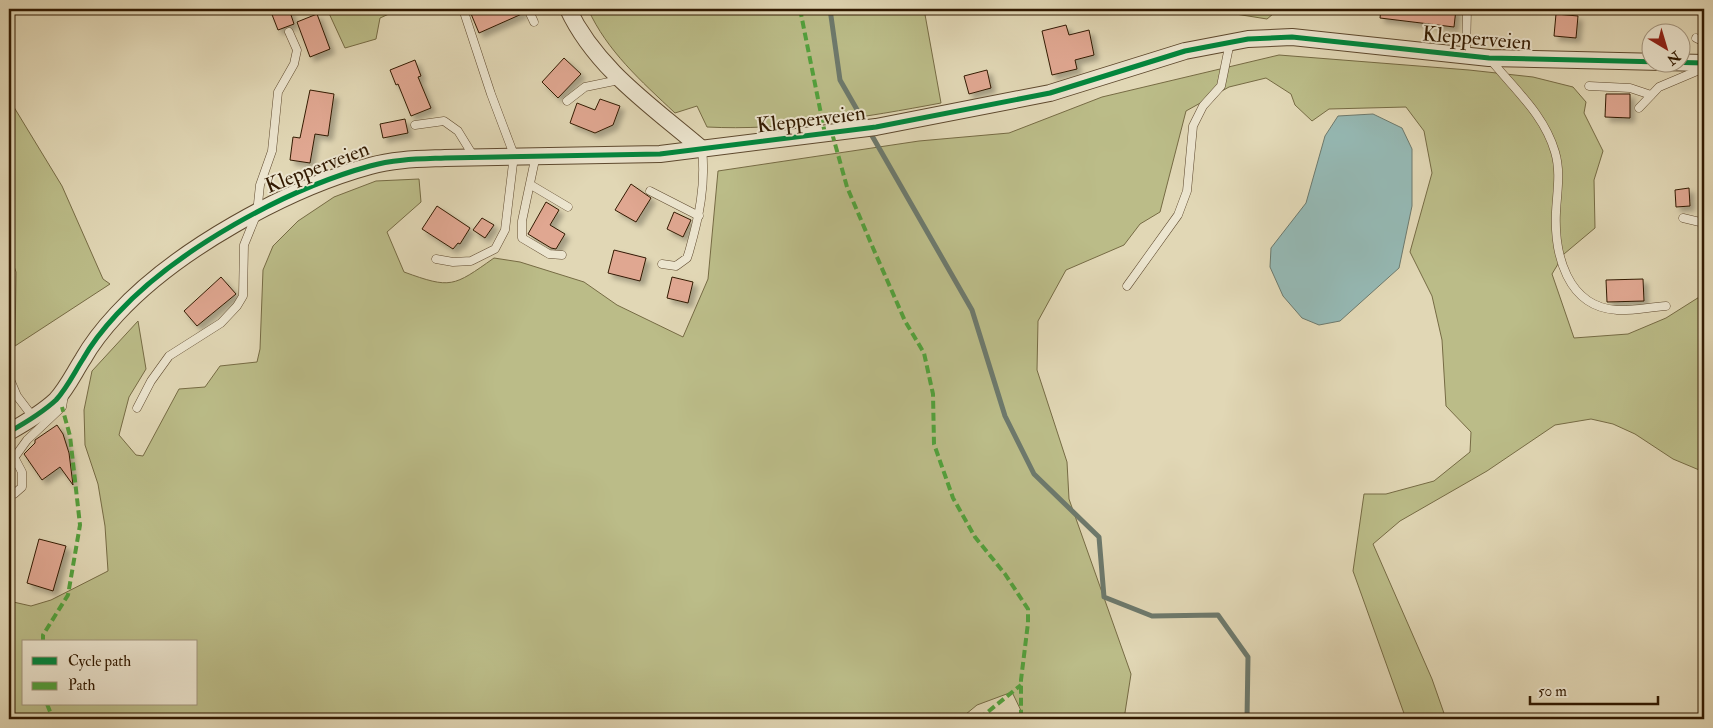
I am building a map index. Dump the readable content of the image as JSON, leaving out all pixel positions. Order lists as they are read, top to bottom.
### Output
{
  "streets": {
    "street": ["Klepperveien"]
  },
  "legend": ["Cycle path", "Path"],
  "scale_bar": "50 m",
  "north": "bottom right"
}
